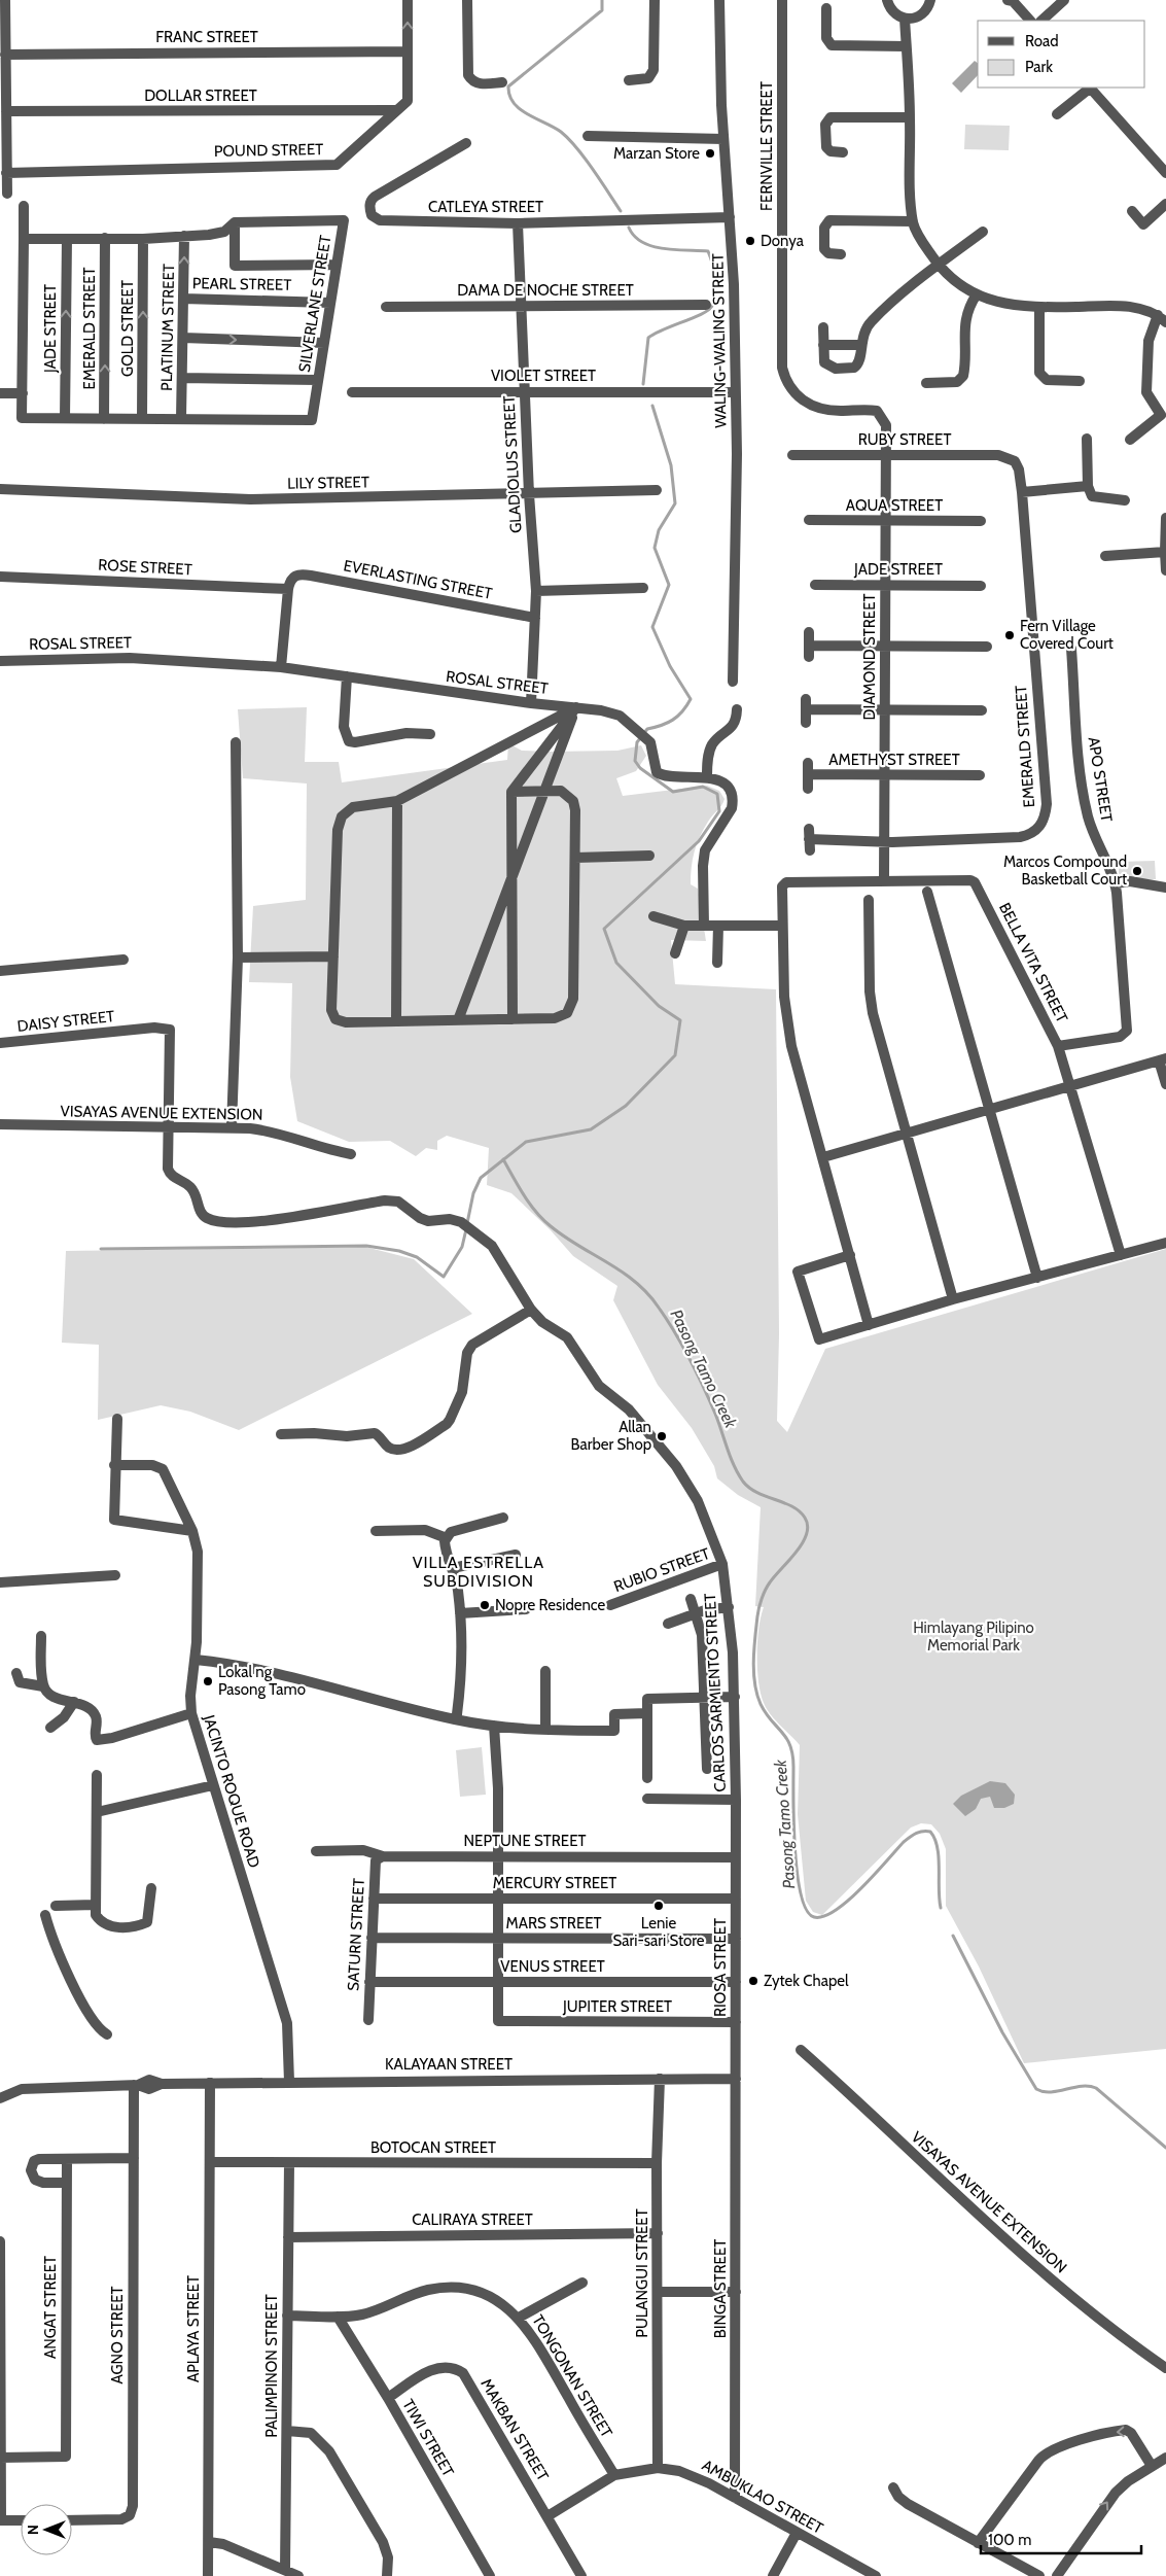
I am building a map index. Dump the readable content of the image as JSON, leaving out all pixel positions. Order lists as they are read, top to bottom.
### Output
{
  "streets": {
    "street": [
      "FRANC STREET",
      "DOLLAR STREET",
      "FERNVILLE STREET",
      "POUND STREET",
      "CATLEYA STREET",
      "PEARL STREET",
      "DAMA DE NOCHE STREET",
      "SILVERLANE STREET",
      "PLATINUM STREET",
      "JADE STREET",
      "EMERALD STREET",
      "GOLD STREET",
      "WALING-WALING STREET",
      "VIOLET STREET",
      "RUBY STREET",
      "GLADIOLUS STREET",
      "LILY STREET",
      "AQUA STREET",
      "ROSE STREET",
      "EVERLASTING STREET",
      "ROSAL STREET",
      "DIAMOND STREET",
      "AMETHYST STREET",
      "APO STREET",
      "BELLA VITA STREET",
      "DAISY STREET",
      "VISAYAS AVENUE EXTENSION",
      "RUBIO STREET",
      "CARLOS SARMIENTO STREET",
      "JACINTO ROQUE ROAD",
      "NEPTUNE STREET",
      "MERCURY STREET",
      "MARS STREET",
      "SATURN STREET",
      "VENUS STREET",
      "RIOSA STREET",
      "JUPITER STREET",
      "KALAYAAN STREET",
      "BOTOCAN STREET",
      "CALIRAYA STREET",
      "PULANGUI STREET",
      "BINGA STREET",
      "ANGAT STREET",
      "APLAYA STREET",
      "AGNO STREET",
      "PALIMPINON STREET",
      "TONGONAN STREET",
      "MAKBAN STREET",
      "TIWI STREET",
      "AMBUKLAO STREET"
    ]
  },
  "crossings": [
    ["FRANC STREET", "POUND STREET"],
    ["DOLLAR STREET", "POUND STREET"],
    ["FERNVILLE STREET", "DIAMOND STREET"],
    ["CATLEYA STREET", "WALING-WALING STREET"],
    ["CATLEYA STREET", "GLADIOLUS STREET"],
    ["PEARL STREET", "SILVERLANE STREET"],
    ["PEARL STREET", "PLATINUM STREET"],
    ["DAMA DE NOCHE STREET", "GLADIOLUS STREET"],
    ["SILVERLANE STREET", "PLATINUM STREET"],
    ["SILVERLANE STREET", "JADE STREET"],
    ["SILVERLANE STREET", "EMERALD STREET"],
    ["SILVERLANE STREET", "GOLD STREET"],
    ["JADE STREET", "DIAMOND STREET"],
    ["EMERALD STREET", "RUBY STREET"],
    ["EMERALD STREET", "DIAMOND STREET"],
    ["WALING-WALING STREET", "VIOLET STREET"],
    ["VIOLET STREET", "GLADIOLUS STREET"],
    ["RUBY STREET", "DIAMOND STREET"],
    ["GLADIOLUS STREET", "LILY STREET"],
    ["GLADIOLUS STREET", "EVERLASTING STREET"],
    ["GLADIOLUS STREET", "ROSAL STREET"],
    ["AQUA STREET", "DIAMOND STREET"],
    ["ROSE STREET", "EVERLASTING STREET"],
    ["DIAMOND STREET", "AMETHYST STREET"],
    ["DIAMOND STREET", "BELLA VITA STREET"],
    ["APO STREET", "BELLA VITA STREET"],
    ["DAISY STREET", "VISAYAS AVENUE EXTENSION"],
    ["DAISY STREET", "CARLOS SARMIENTO STREET"],
    ["VISAYAS AVENUE EXTENSION", "CARLOS SARMIENTO STREET"],
    ["RUBIO STREET", "CARLOS SARMIENTO STREET"],
    ["CARLOS SARMIENTO STREET", "NEPTUNE STREET"],
    ["CARLOS SARMIENTO STREET", "RIOSA STREET"],
    ["JACINTO ROQUE ROAD", "KALAYAAN STREET"],
    ["NEPTUNE STREET", "SATURN STREET"],
    ["NEPTUNE STREET", "RIOSA STREET"],
    ["MERCURY STREET", "SATURN STREET"],
    ["MERCURY STREET", "RIOSA STREET"],
    ["MARS STREET", "SATURN STREET"],
    ["MARS STREET", "RIOSA STREET"],
    ["SATURN STREET", "VENUS STREET"],
    ["VENUS STREET", "RIOSA STREET"],
    ["VENUS STREET", "JUPITER STREET"],
    ["RIOSA STREET", "JUPITER STREET"],
    ["RIOSA STREET", "KALAYAAN STREET"],
    ["RIOSA STREET", "BINGA STREET"],
    ["KALAYAAN STREET", "PULANGUI STREET"],
    ["KALAYAAN STREET", "BINGA STREET"],
    ["KALAYAAN STREET", "APLAYA STREET"],
    ["KALAYAAN STREET", "AGNO STREET"],
    ["BOTOCAN STREET", "PULANGUI STREET"],
    ["BOTOCAN STREET", "APLAYA STREET"],
    ["BOTOCAN STREET", "PALIMPINON STREET"],
    ["CALIRAYA STREET", "PULANGUI STREET"],
    ["CALIRAYA STREET", "PALIMPINON STREET"],
    ["PULANGUI STREET", "AMBUKLAO STREET"],
    ["BINGA STREET", "AMBUKLAO STREET"],
    ["PALIMPINON STREET", "TONGONAN STREET"],
    ["TONGONAN STREET", "TIWI STREET"],
    ["TONGONAN STREET", "AMBUKLAO STREET"],
    ["MAKBAN STREET", "TIWI STREET"],
    ["MAKBAN STREET", "AMBUKLAO STREET"]
  ],
  "one_way": ["JADE STREET", "GOLD STREET"],
  "districts": ["VILLA ESTRELLA SUBDIVISION"],
  "water": ["Pasong Tamo Creek"],
  "parks": ["Himlayang Pilipino Memorial Park"],
  "places": [
    "Marzan Store",
    "Donya",
    "Fern Village Covered Court",
    "Marcos Compound Basketball Court",
    "Allan Barber Shop",
    "Nopre Residence",
    "Lokal ng Pasong Tamo",
    "Lenie Sari-sari Store",
    "Zytek Chapel"
  ],
  "legend": ["Road", "Park"],
  "scale_bar": "100 m",
  "north": "left"
}
